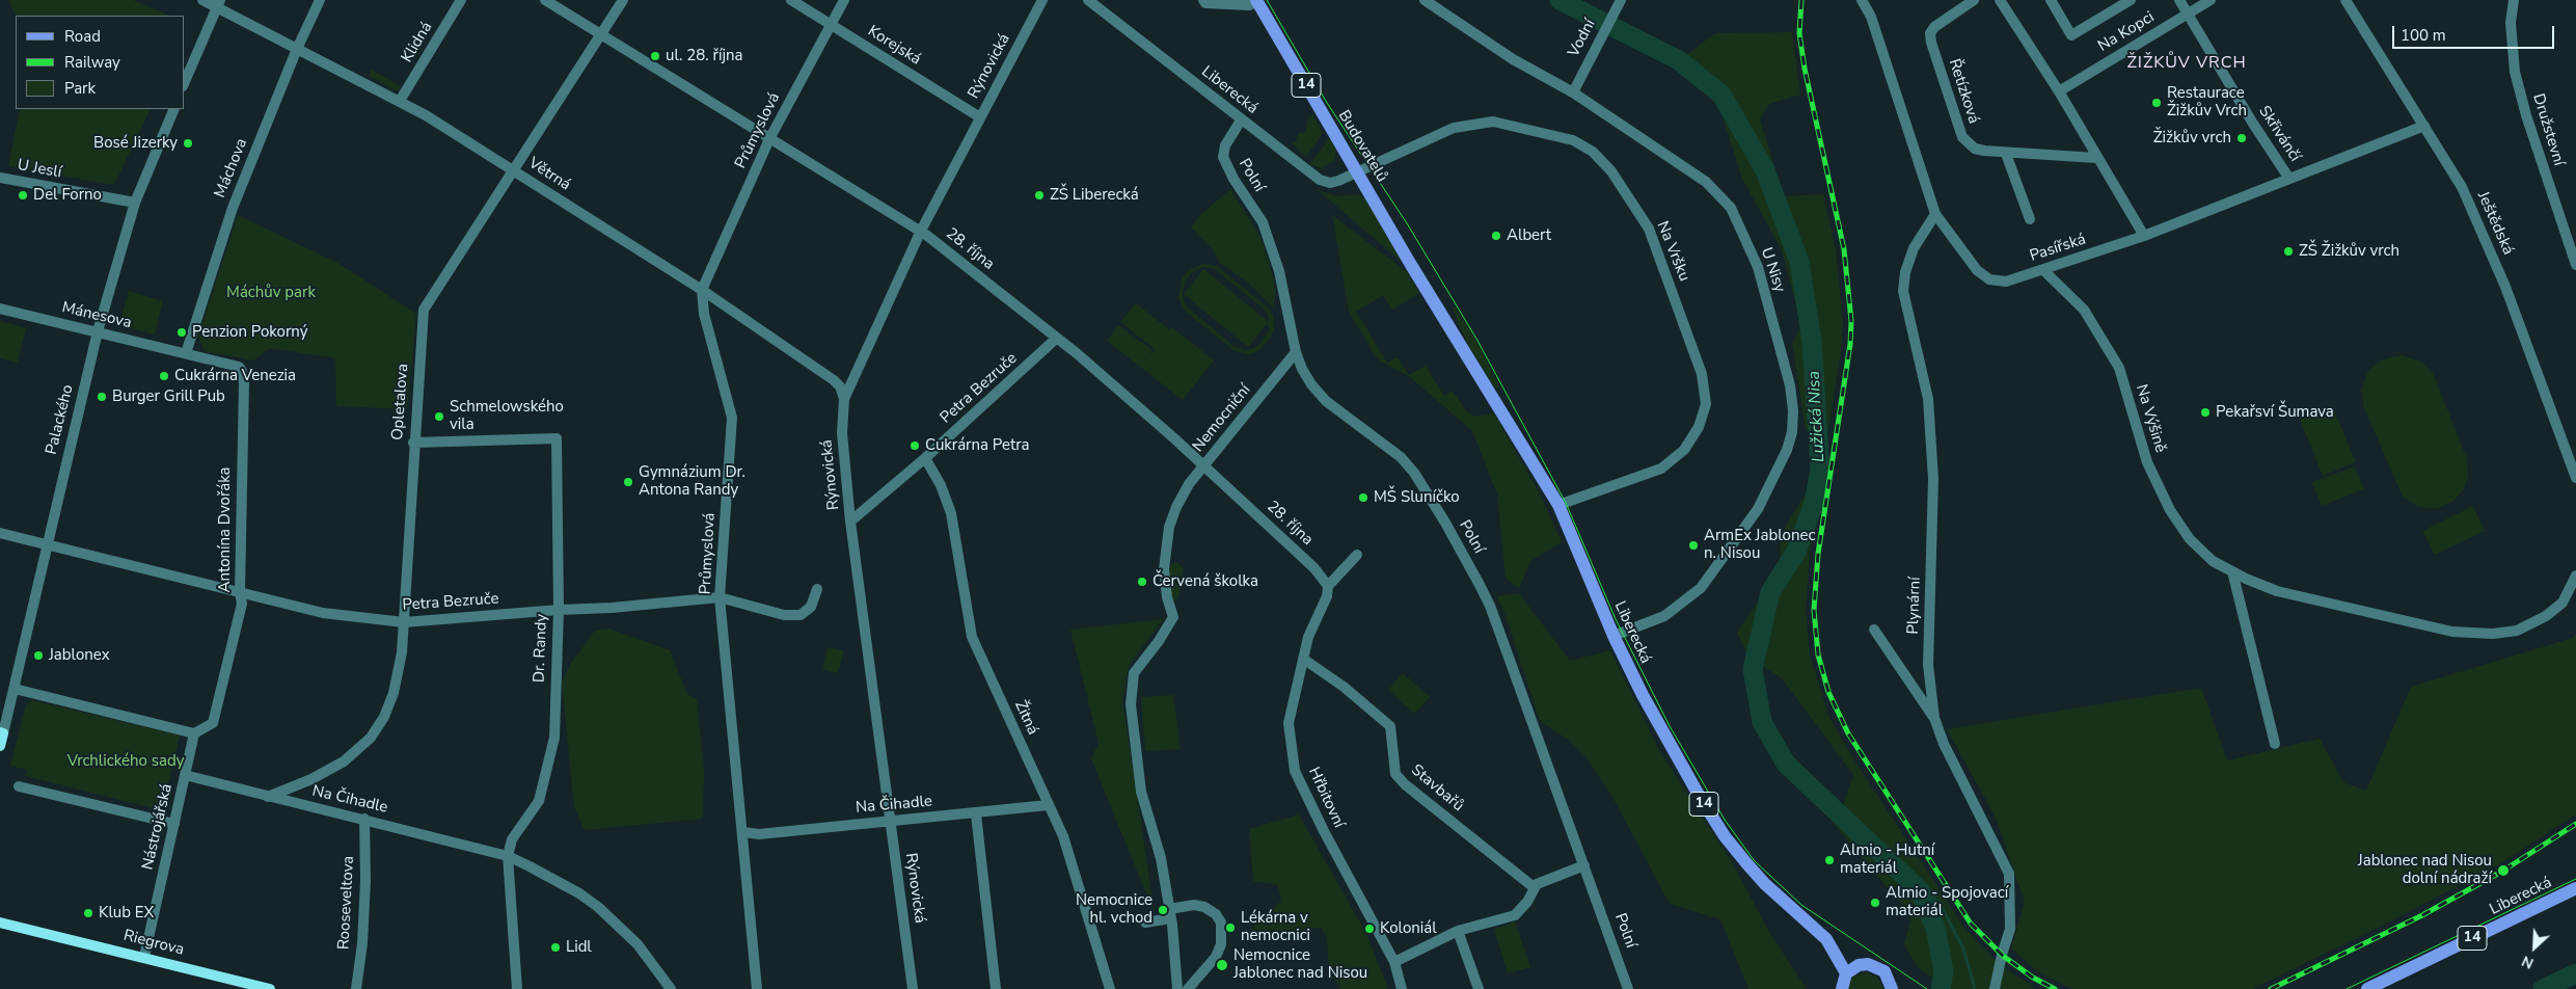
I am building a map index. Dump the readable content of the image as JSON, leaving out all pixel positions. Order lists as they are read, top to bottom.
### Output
{
  "streets": {
    "main road": ["14", "Liberecká", "Budovatelů"],
    "street": [
      "Na Kopci",
      "Vodní",
      "Klidná",
      "Korejská",
      "Rýnovická",
      "Řetízková",
      "Družstevní",
      "Průmyslová",
      "Skřivánčí",
      "Máchova",
      "U Jeslí",
      "Větrná",
      "Polní",
      "Ještědská",
      "Pasířská",
      "28. října",
      "Na Vršku",
      "U Nisy",
      "Mánesova",
      "Petra Bezruče",
      "Opletalova",
      "Nemocniční",
      "Na Výšině",
      "Palackého",
      "Antonína Dvořáka",
      "Plynární",
      "Dr. Randy",
      "Žitná",
      "Stavbařů",
      "Hřbitovní",
      "Na Čihadle",
      "Nástrojářská",
      "Rooseveltova",
      "Riegrova"
    ]
  },
  "crossings": [
    ["Na Kopci", "Skřivánčí"],
    ["Vodní", "U Nisy"],
    ["Klidná", "Větrná"],
    ["Korejská", "Rýnovická"],
    ["Korejská", "Průmyslová"],
    ["Rýnovická", "Větrná"],
    ["Rýnovická", "28. října"],
    ["Rýnovická", "Petra Bezruče"],
    ["Rýnovická", "Na Čihadle"],
    ["Liberecká", "Budovatelů"],
    ["Liberecká", "Polní"],
    ["Liberecká", "Na Vršku"],
    ["Liberecká", "U Nisy"],
    ["Průmyslová", "Větrná"],
    ["Průmyslová", "28. října"],
    ["Průmyslová", "Petra Bezruče"],
    ["Průmyslová", "Na Čihadle"],
    ["Skřivánčí", "Pasířská"],
    ["Budovatelů", "Na Vršku"],
    ["Máchova", "Větrná"],
    ["Máchova", "Mánesova"],
    ["Máchova", "Antonína Dvořáka"],
    ["U Jeslí", "Palackého"],
    ["Větrná", "Opletalova"],
    ["Polní", "Nemocniční"],
    ["Ještědská", "Pasířská"],
    ["Pasířská", "Na Výšině"],
    ["Pasířská", "Plynární"],
    ["28. října", "Petra Bezruče"],
    ["28. října", "Opletalova"],
    ["28. října", "Nemocniční"],
    ["28. října", "Hřbitovní"],
    ["Mánesova", "Palackého"],
    ["Mánesova", "Antonína Dvořáka"],
    ["Petra Bezruče", "Opletalova"],
    ["Petra Bezruče", "Palackého"],
    ["Petra Bezruče", "Antonína Dvořáka"],
    ["Petra Bezruče", "Dr. Randy"],
    ["Petra Bezruče", "Žitná"],
    ["Opletalova", "Dr. Randy"],
    ["Opletalova", "Na Čihadle"],
    ["Antonína Dvořáka", "Nástrojářská"],
    ["Dr. Randy", "Na Čihadle"],
    ["Žitná", "Na Čihadle"],
    ["Stavbařů", "Hřbitovní"],
    ["Na Čihadle", "Nástrojářská"],
    ["Na Čihadle", "Rooseveltova"],
    ["Nástrojářská", "Riegrova"]
  ],
  "districts": ["ŽIŽKŮV VRCH"],
  "water": ["Lužická Nisa"],
  "parks": ["Máchův park", "Vrchlického sady"],
  "places": [
    "ul. 28. října",
    "Restaurace Žižkův Vrch",
    "Žižkův vrch",
    "Bosé Jizerky",
    "Del Forno",
    "ZŠ Liberecká",
    "Albert",
    "ZŠ Žižkův vrch",
    "Penzion Pokorný",
    "Cukrárna Venezia",
    "Burger Grill Pub",
    "Pekařsví Šumava",
    "Schmelowského vila",
    "Cukrárna Petra",
    "Gymnázium Dr. Antona Randy",
    "MŠ Sluníčko",
    "ArmEx Jablonec n. Nisou",
    "Červená školka",
    "Jablonex",
    "Almio - Hutní materiál",
    "Jablonec nad Nisou dolní nádraží",
    "Almio - Spojovací materiál",
    "Nemocnice hl. vchod",
    "Klub EX",
    "Lékárna v nemocnici",
    "Koloniál",
    "Lidl",
    "Nemocnice Jablonec nad Nisou"
  ],
  "legend": ["Road", "Railway", "Park"],
  "scale_bar": "100 m",
  "north": "bottom left"
}
